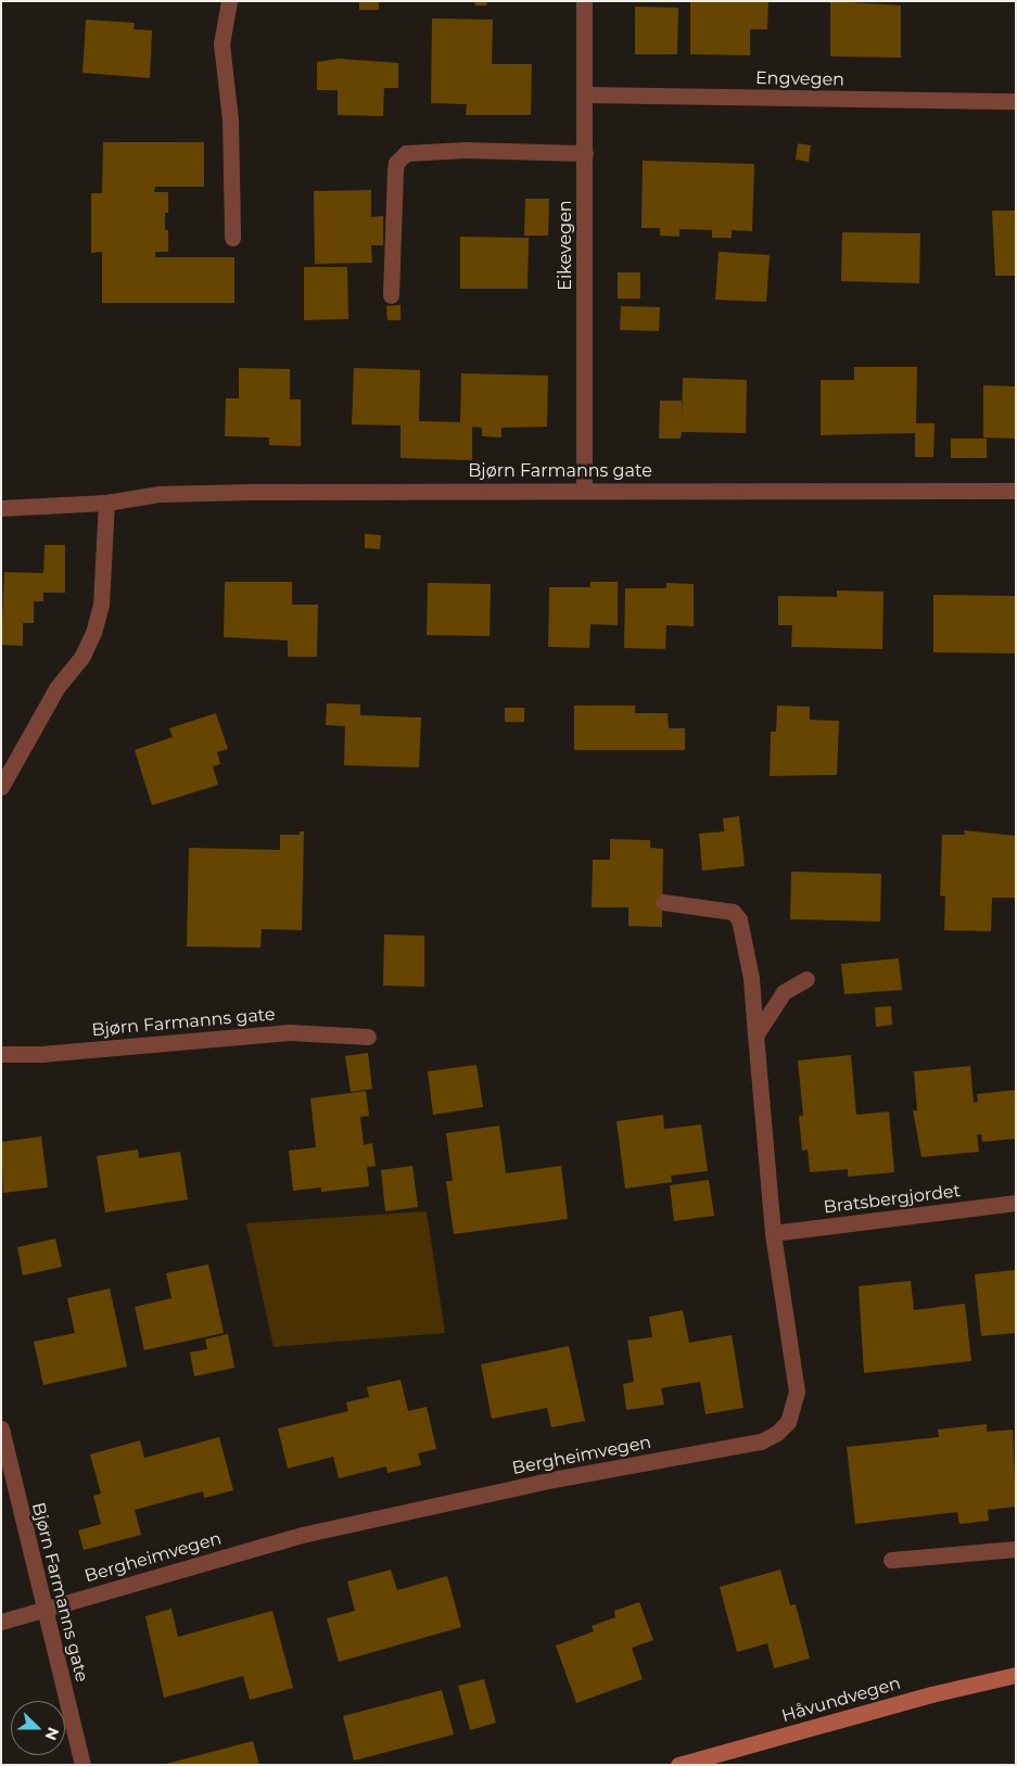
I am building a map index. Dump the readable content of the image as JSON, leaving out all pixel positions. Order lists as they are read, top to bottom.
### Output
{
  "streets": {
    "main road": ["Håvundvegen"],
    "street": [
      "Engvegen",
      "Eikevegen",
      "Bjørn Farmanns gate",
      "Bratsbergjordet",
      "Bergheimvegen"
    ]
  },
  "crossings": [
    ["Engvegen", "Eikevegen"],
    ["Eikevegen", "Bjørn Farmanns gate"],
    ["Bjørn Farmanns gate", "Bergheimvegen"],
    ["Bratsbergjordet", "Bergheimvegen"]
  ],
  "north": "right"
}
